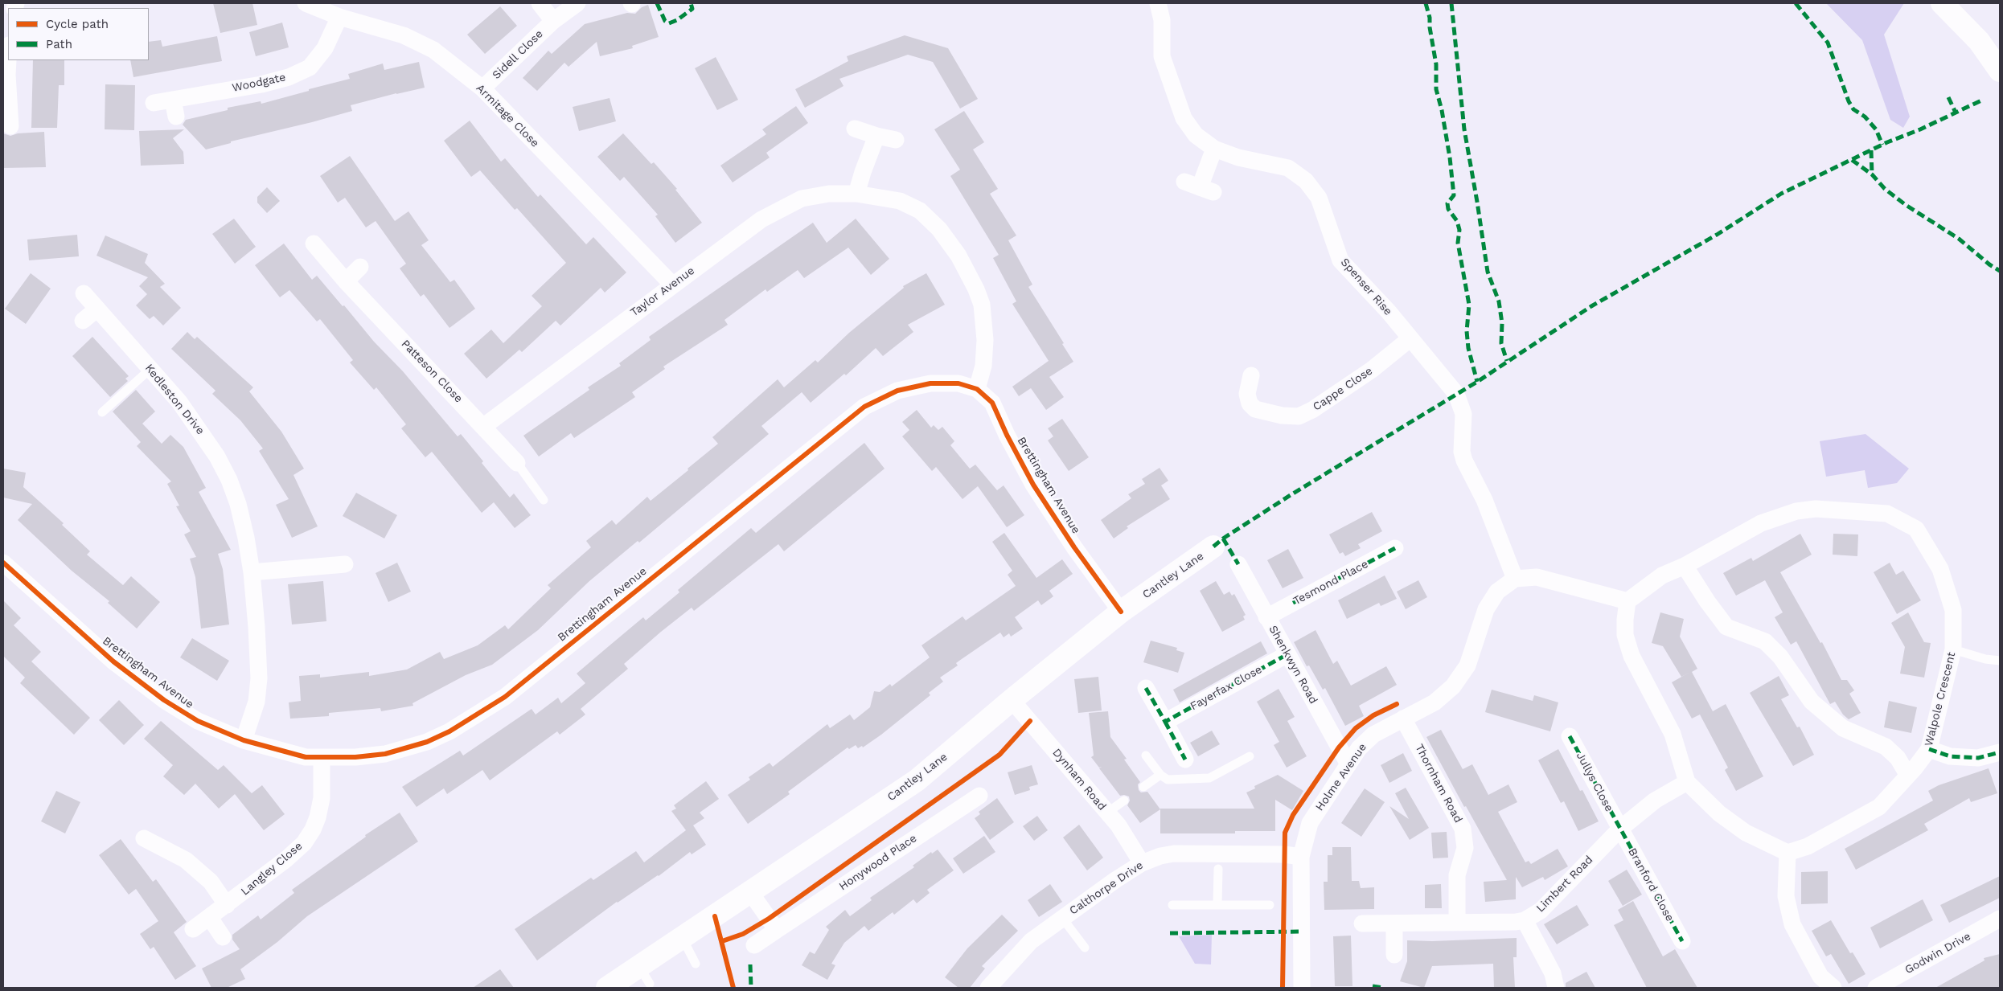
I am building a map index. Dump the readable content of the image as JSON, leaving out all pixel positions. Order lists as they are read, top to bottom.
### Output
{
  "streets": {
    "main road": ["Cantley Lane"],
    "street": [
      "Sidell Close",
      "Woodgate",
      "Armitage Close",
      "Spenser Rise",
      "Taylor Avenue",
      "Patteson Close",
      "Cappe Close",
      "Kedleston Drive",
      "Brettingham Avenue",
      "Tesmond Place",
      "Shenkwyn Road",
      "Fayerfax Close",
      "Walpole Crescent",
      "Holme Avenue",
      "Dynham Road",
      "Jullys Close",
      "Thornham Road",
      "Honywood Place",
      "Langley Close",
      "Limbert Road",
      "Branford Close",
      "Calthorpe Drive",
      "Godwin Drive"
    ]
  },
  "crossings": [
    ["Sidell Close", "Armitage Close"],
    ["Woodgate", "Armitage Close"],
    ["Armitage Close", "Taylor Avenue"],
    ["Spenser Rise", "Cappe Close"],
    ["Spenser Rise", "Holme Avenue"],
    ["Taylor Avenue", "Patteson Close"],
    ["Taylor Avenue", "Brettingham Avenue"],
    ["Kedleston Drive", "Brettingham Avenue"],
    ["Brettingham Avenue", "Cantley Lane"],
    ["Brettingham Avenue", "Langley Close"],
    ["Cantley Lane", "Dynham Road"],
    ["Tesmond Place", "Shenkwyn Road"],
    ["Shenkwyn Road", "Fayerfax Close"],
    ["Shenkwyn Road", "Holme Avenue"],
    ["Holme Avenue", "Thornham Road"],
    ["Holme Avenue", "Calthorpe Drive"],
    ["Dynham Road", "Calthorpe Drive"],
    ["Jullys Close", "Limbert Road"],
    ["Jullys Close", "Branford Close"],
    ["Thornham Road", "Limbert Road"],
    ["Limbert Road", "Branford Close"]
  ],
  "legend": ["Cycle path", "Path"]
}
